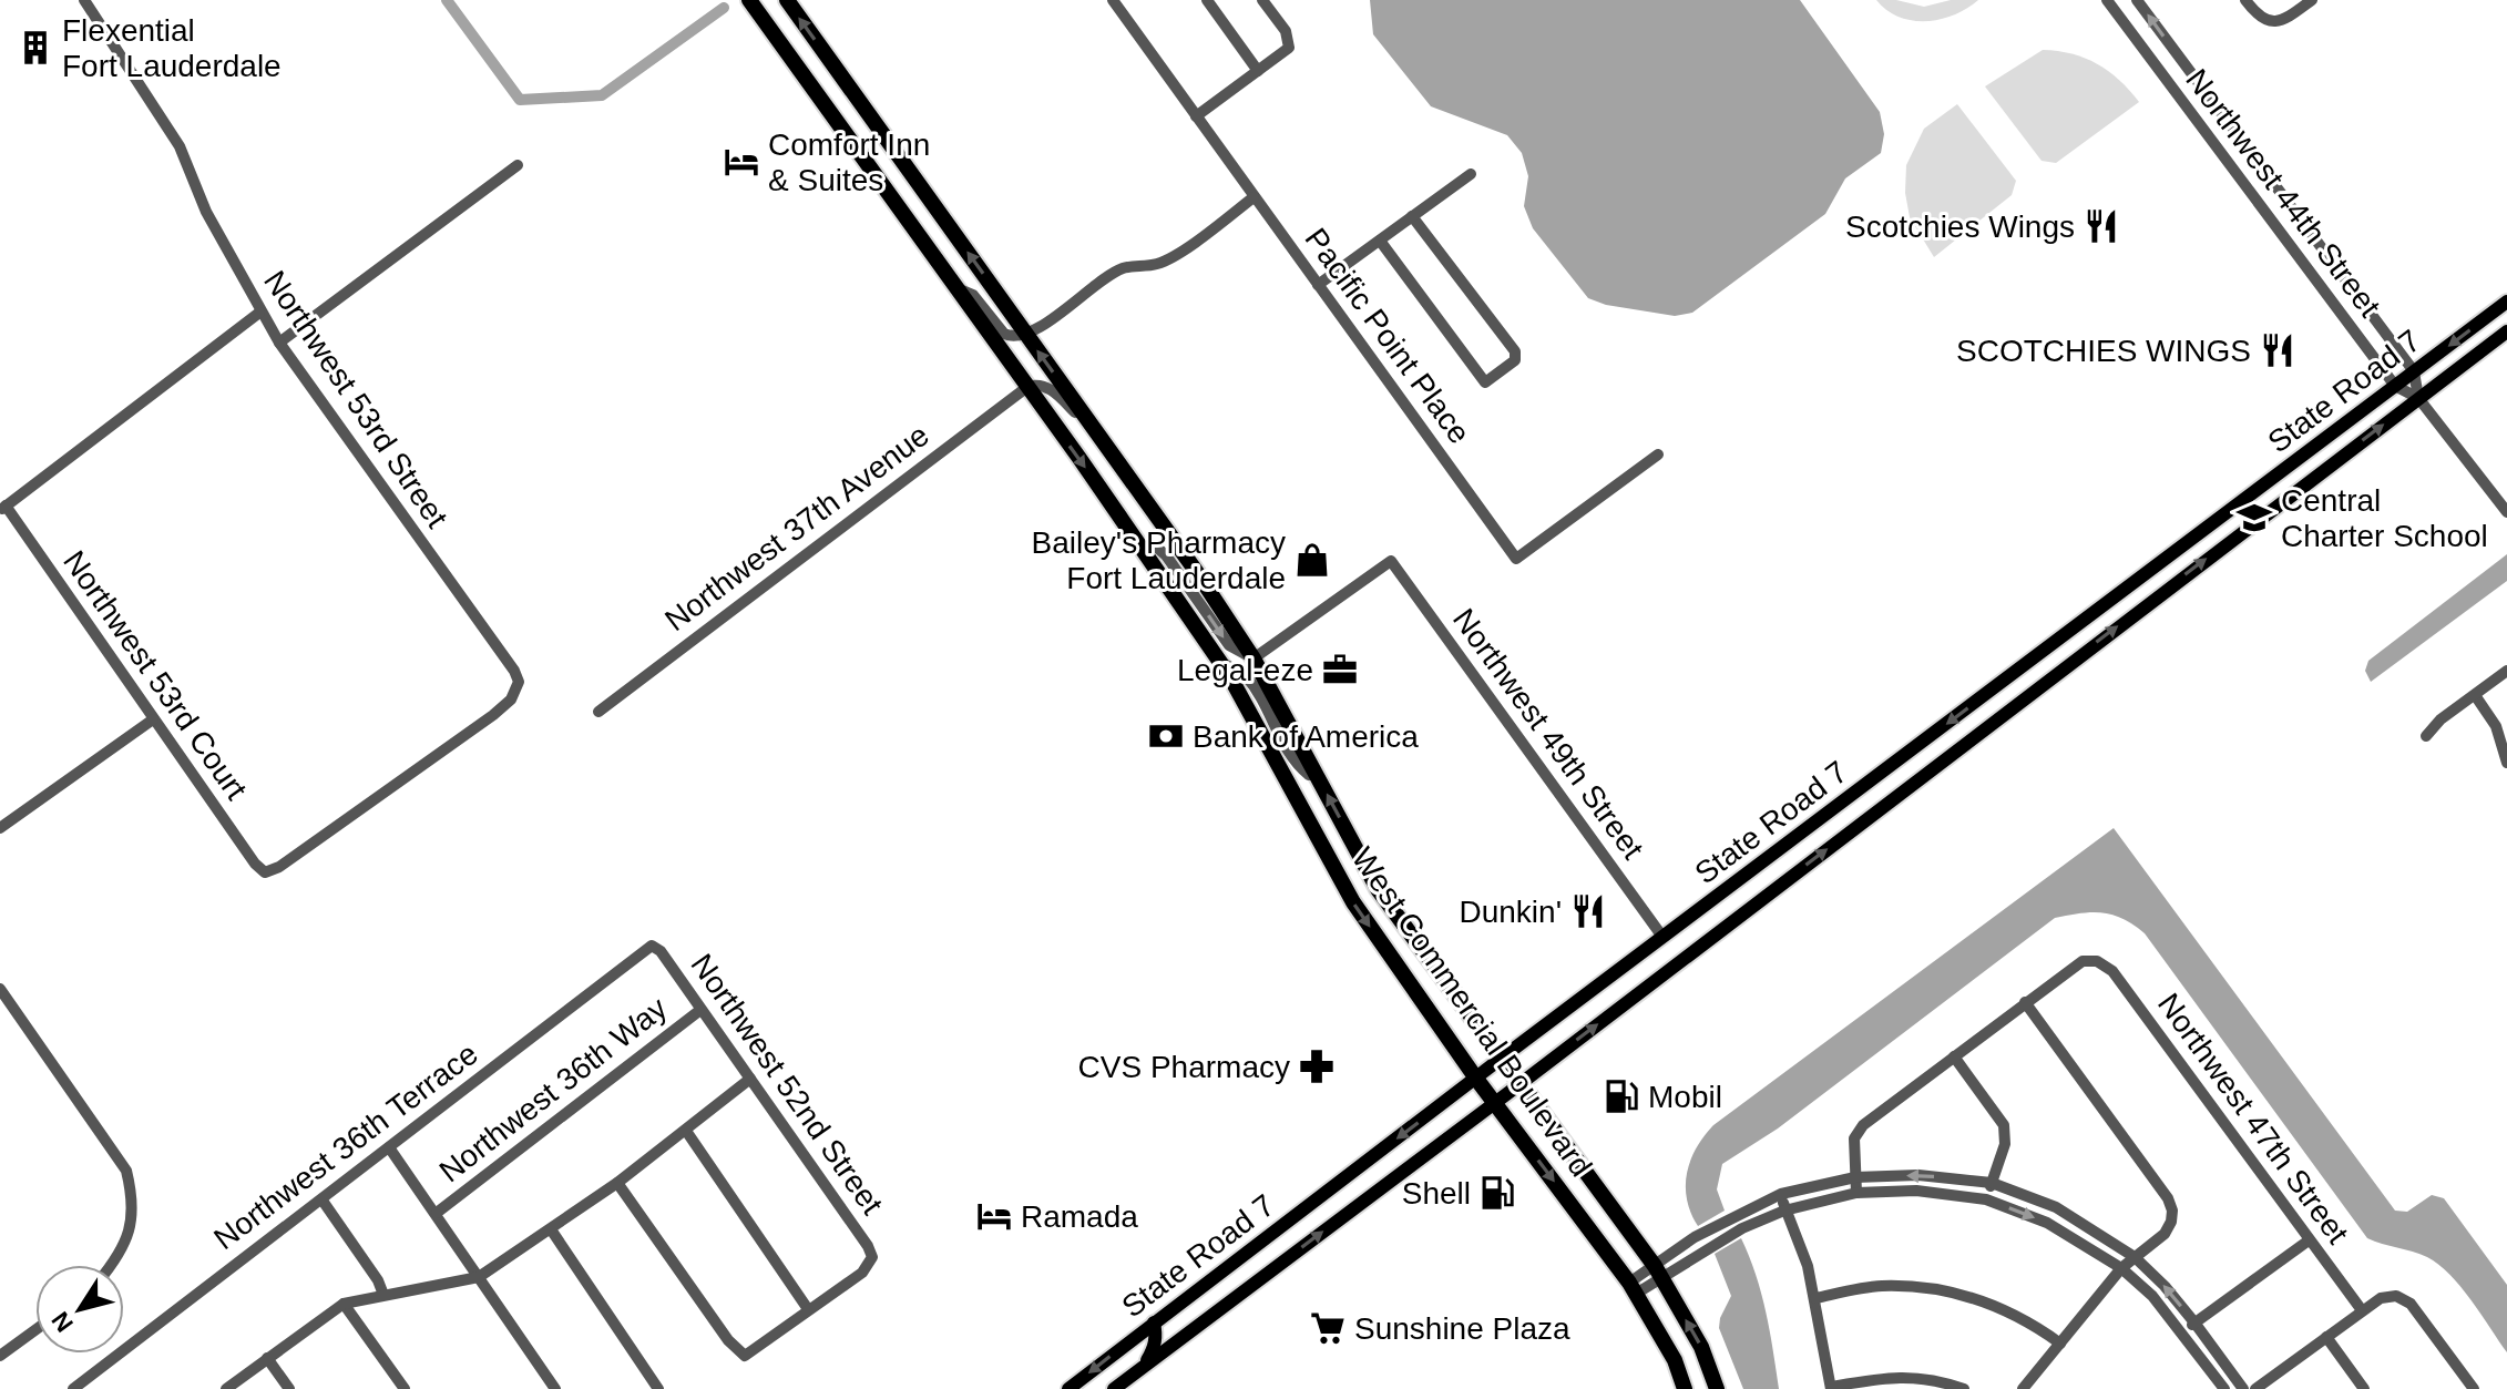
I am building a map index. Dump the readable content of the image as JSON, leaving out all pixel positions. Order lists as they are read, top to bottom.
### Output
{
  "streets": {
    "highway": ["West Commercial Boulevard"],
    "main road": ["State Road 7"],
    "street": [
      "Northwest 44th Street",
      "Pacific Point Place",
      "Northwest 53rd Street",
      "Northwest 37th Avenue",
      "Northwest 53rd Court",
      "Northwest 49th Street",
      "Northwest 52nd Street",
      "Northwest 36th Way",
      "Northwest 47th Street",
      "Northwest 36th Terrace"
    ]
  },
  "crossings": [
    ["Northwest 44th Street", "State Road 7"],
    ["State Road 7", "Northwest 49th Street"],
    ["State Road 7", "West Commercial Boulevard"],
    ["Northwest 53rd Street", "Northwest 53rd Court"],
    ["Northwest 37th Avenue", "West Commercial Boulevard"],
    ["Northwest 49th Street", "West Commercial Boulevard"],
    ["Northwest 52nd Street", "Northwest 36th Way"],
    ["Northwest 52nd Street", "Northwest 36th Terrace"]
  ],
  "places": {
    "building": ["Flexential Fort Lauderdale"],
    "hotel": ["Comfort Inn & Suites", "Ramada"],
    "restaurant": ["Scotchies Wings", "SCOTCHIES WINGS", "Dunkin'"],
    "school or university": ["Central Charter School"],
    "shop": ["Bailey's Pharmacy Fort Lauderdale"],
    "office": ["Legal-eze"],
    "bank": ["Bank of America"],
    "pharmacy": ["CVS Pharmacy"],
    "fuel station": ["Mobil", "Shell"],
    "supermarket": ["Sunshine Plaza"]
  },
  "north": "bottom left"
}
